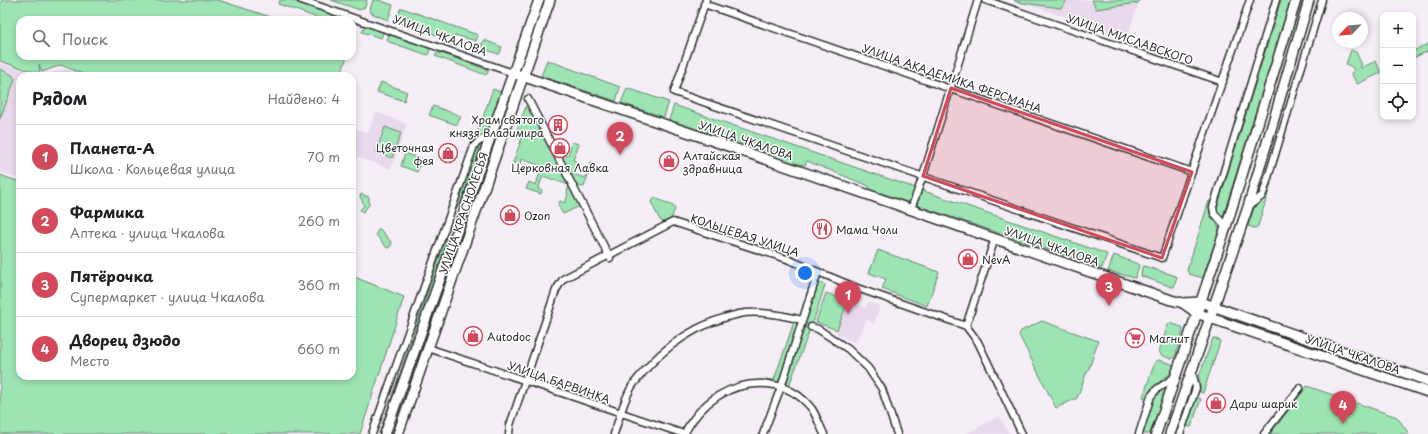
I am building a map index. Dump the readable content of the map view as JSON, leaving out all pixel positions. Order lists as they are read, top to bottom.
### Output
{
  "streets": {
    "street": [
      "УЛИЦА ЧКАЛОВА",
      "УЛИЦА МИСЛАВСКОГО",
      "УЛИЦА АКАДЕМИКА ФЕРСМАНА",
      "УЛИЦА КРАСНОЛЕСЬЯ",
      "КОЛЬЦЕВАЯ УЛИЦА",
      "УЛИЦА БАРВИНКА"
    ]
  },
  "crossings": [
    ["УЛИЦА ЧКАЛОВА", "УЛИЦА АКАДЕМИКА ФЕРСМАНА"],
    ["УЛИЦА ЧКАЛОВА", "УЛИЦА КРАСНОЛЕСЬЯ"],
    ["УЛИЦА КРАСНОЛЕСЬЯ", "УЛИЦА БАРВИНКА"],
    ["КОЛЬЦЕВАЯ УЛИЦА", "УЛИЦА БАРВИНКА"]
  ],
  "places": {
    "building": ["Храм святого князя Владимира"],
    "shop": [
      "Церковная Лавка",
      "Цветочная фея",
      "Алтайская здравница",
      "Ozon",
      "NevA",
      "Autodoc",
      "Дари шарик"
    ],
    "restaurant": ["Мама Чоли"],
    "supermarket": ["Магнит"]
  },
  "north": "bottom left",
  "page": {
    "map_buttons": ["+", "−"],
    "search": "Поиск",
    "heading": ["Рядом", "Найдено: 4"],
    "pins": [
      "2",
      "3",
      "1",
      "4"
    ],
    "list": [
      {
        "mark": "1",
        "name": "Планета-А",
        "note": "Школа · Кольцевая улица",
        "value": "70 m"
      },
      {
        "mark": "2",
        "name": "Фармика",
        "note": "Аптека · улица Чкалова",
        "value": "260 m"
      },
      {
        "mark": "3",
        "name": "Пятёрочка",
        "note": "Супермаркет · улица Чкалова",
        "value": "360 m"
      },
      {
        "mark": "4",
        "name": "Дворец дзюдо",
        "note": "Место",
        "value": "660 m"
      }
    ]
  }
}
